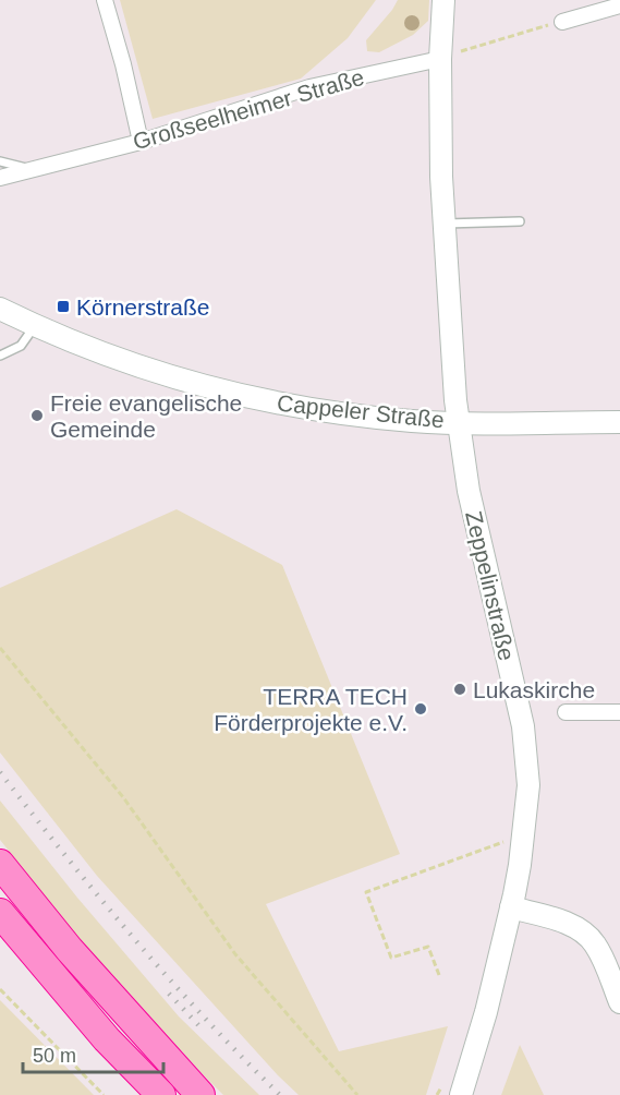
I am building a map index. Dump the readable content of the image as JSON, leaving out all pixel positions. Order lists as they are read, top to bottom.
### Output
{
  "streets": {
    "main road": ["Cappeler Straße", "Zeppelinstraße"],
    "street": ["Großseelheimer Straße"]
  },
  "crossings": [
    ["Großseelheimer Straße", "Zeppelinstraße"],
    ["Cappeler Straße", "Zeppelinstraße"]
  ],
  "places": {
    "transit": ["Körnerstraße"],
    "other": ["Freie evangelische Gemeinde", "Lukaskirche", "TERRA TECH Förderprojekte e.V."]
  },
  "scale_bar": "50 m"
}
